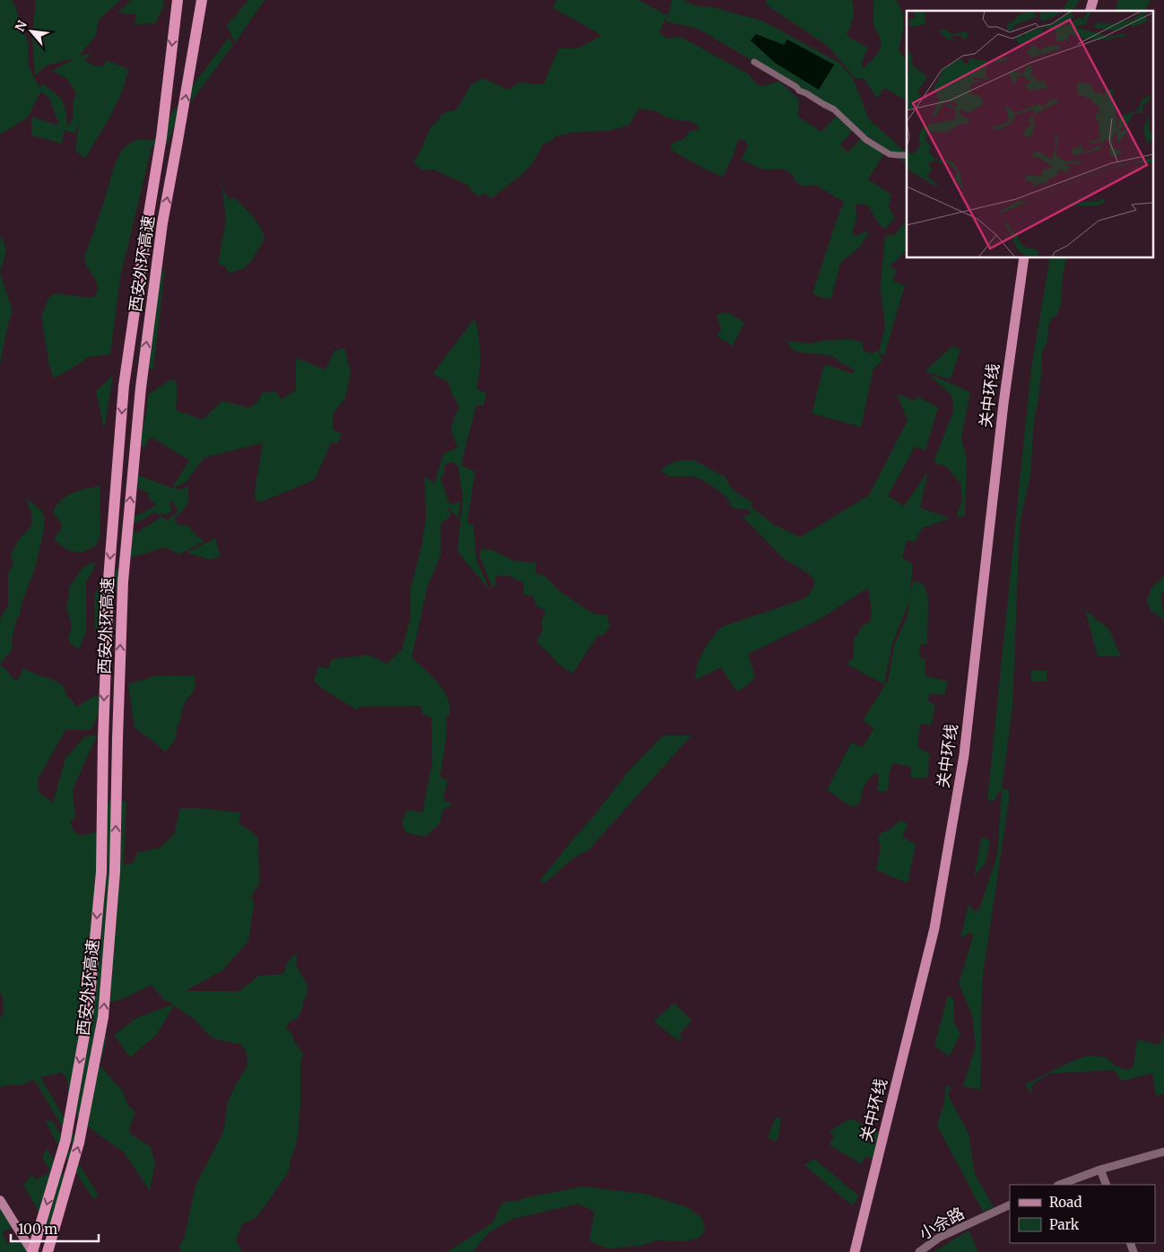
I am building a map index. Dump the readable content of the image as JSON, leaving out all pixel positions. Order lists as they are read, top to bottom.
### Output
{
  "streets": {
    "highway": ["西安外环高速", "关中环线"],
    "street": ["小佘路"]
  },
  "legend": ["Road", "Park"],
  "scale_bar": "100 m",
  "north": "top left"
}
